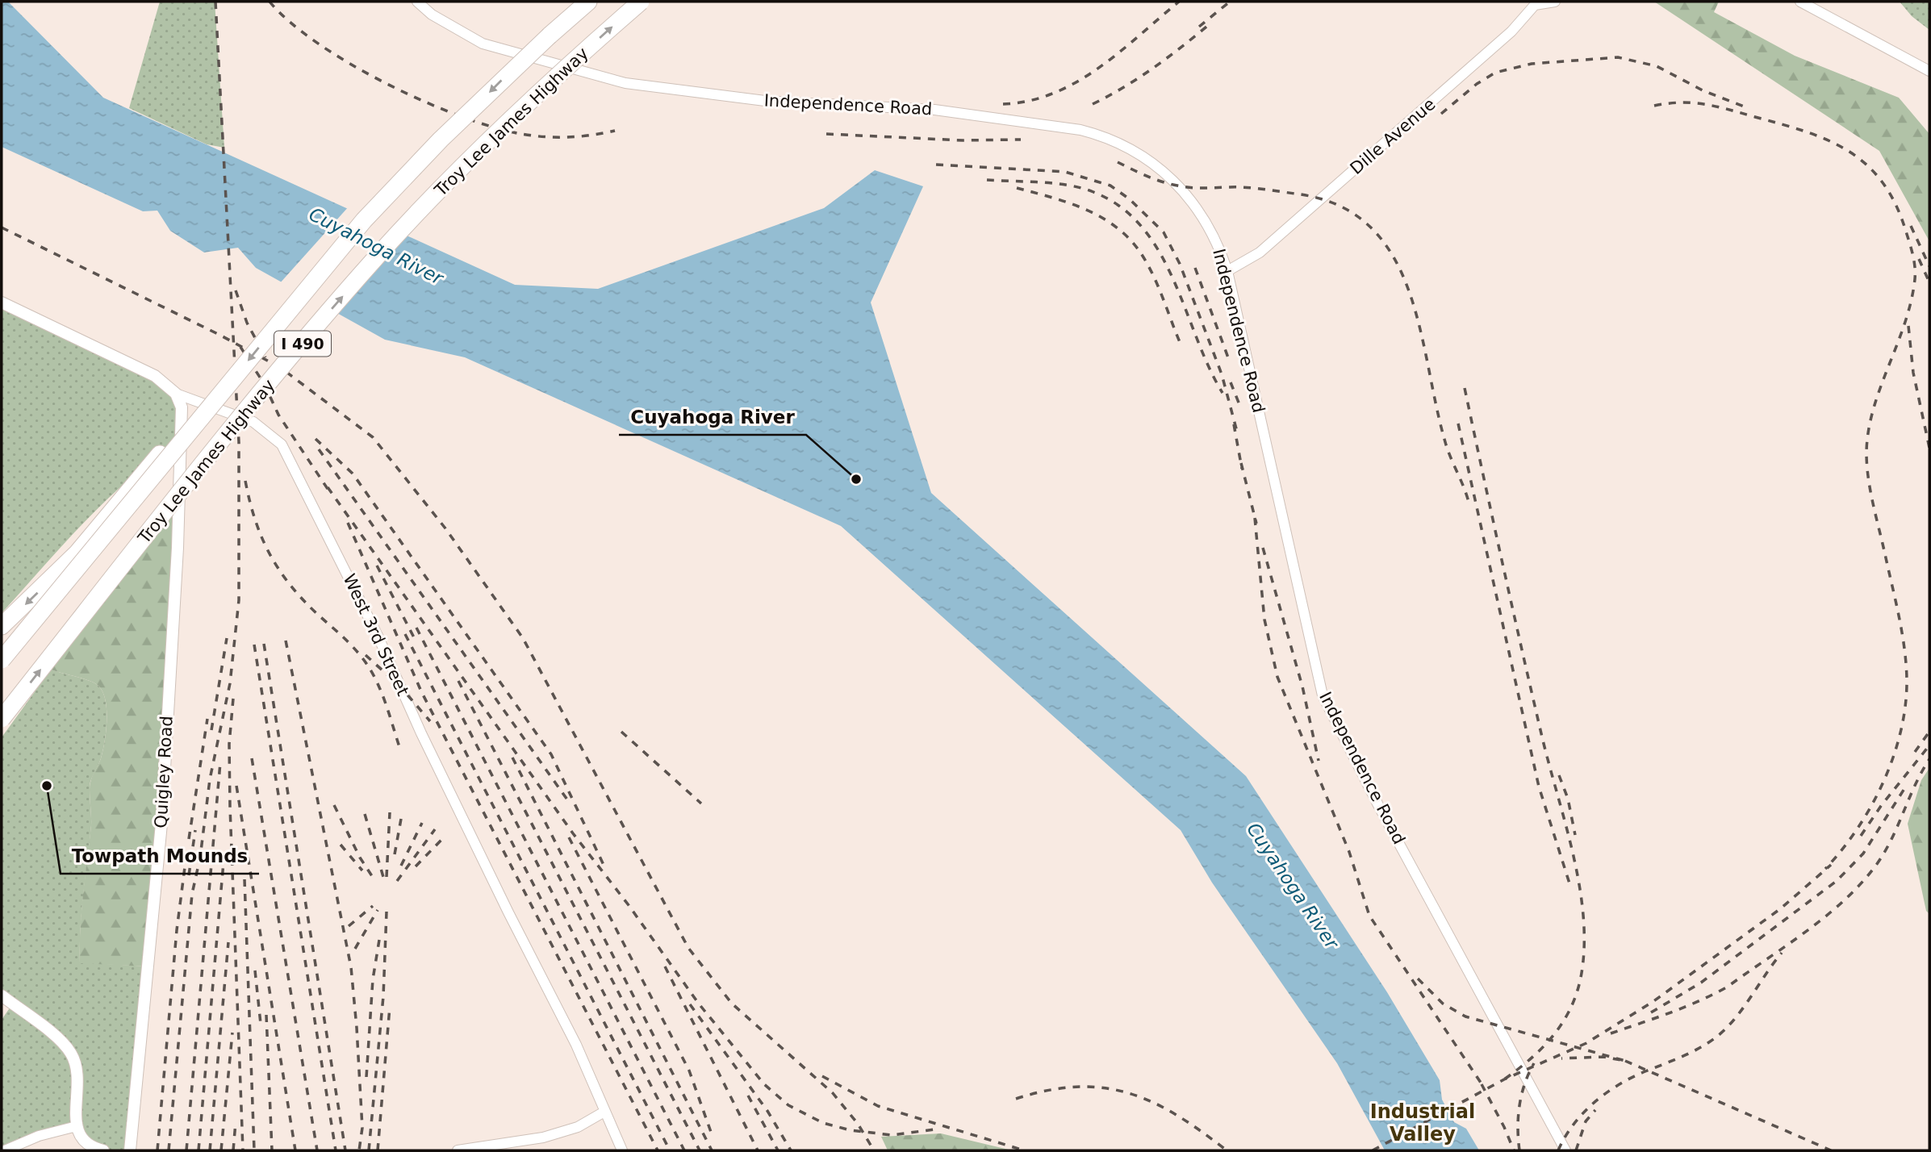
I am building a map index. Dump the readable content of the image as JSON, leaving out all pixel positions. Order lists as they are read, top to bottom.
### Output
{
  "streets": {
    "highway": ["Troy Lee James Highway", "I 490"],
    "street": [
      "Independence Road",
      "Dille Avenue",
      "West 3rd Street",
      "Quigley Road"
    ]
  },
  "crossings": [
    ["Independence Road", "Dille Avenue"],
    ["West 3rd Street", "Quigley Road"]
  ],
  "districts": ["Industrial Valley"],
  "water": ["Cuyahoga River"],
  "places": ["Cuyahoga River", "Towpath Mounds"]
}
